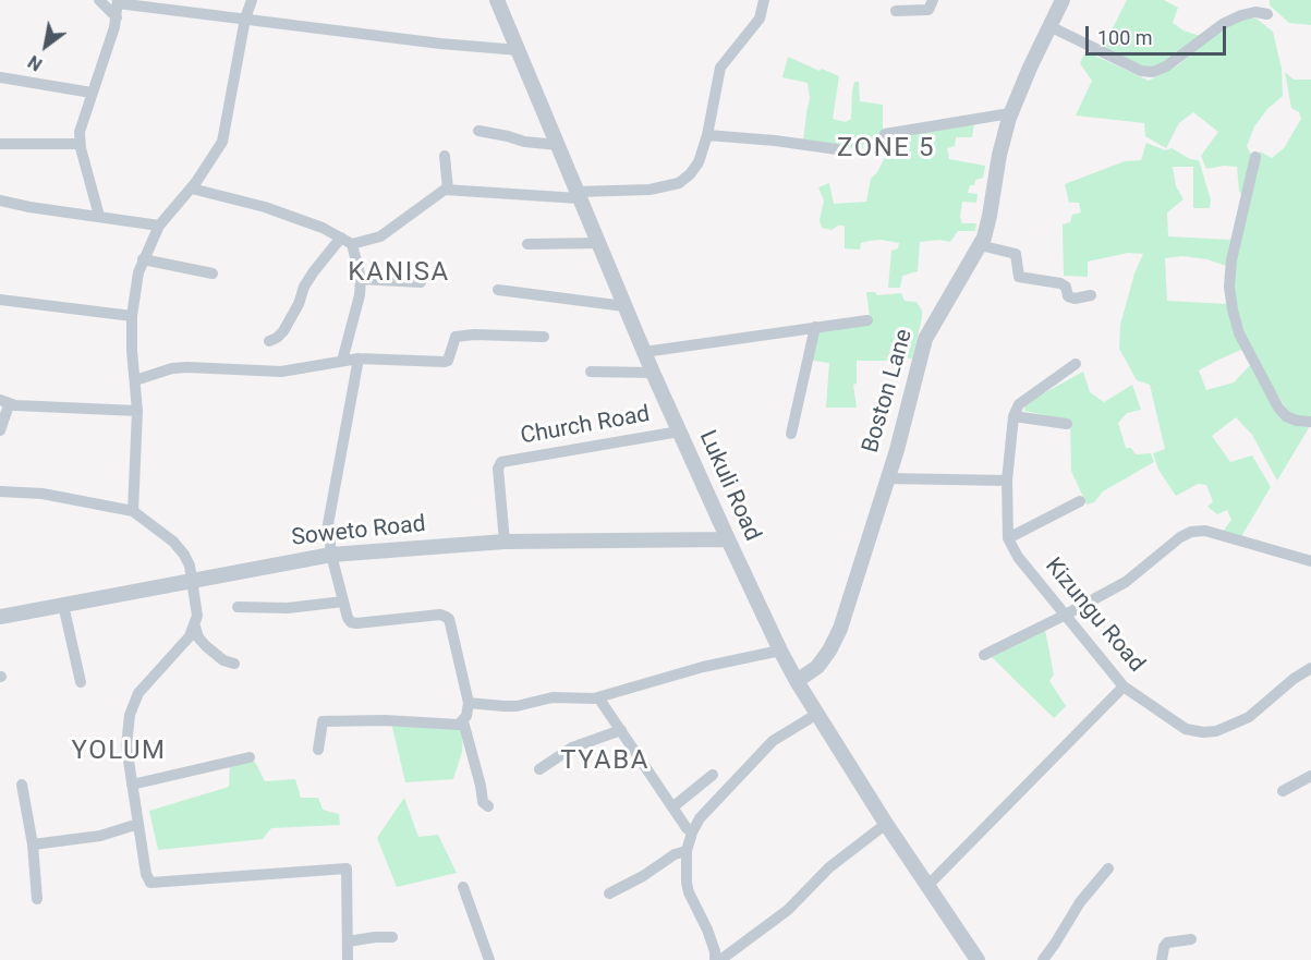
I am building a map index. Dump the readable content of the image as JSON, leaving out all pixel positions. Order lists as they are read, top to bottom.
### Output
{
  "streets": {
    "street": [
      "Boston Lane",
      "Church Road",
      "Lukuli Road",
      "Soweto Road",
      "Kizungu Road"
    ]
  },
  "crossings": [
    ["Boston Lane", "Lukuli Road"],
    ["Church Road", "Lukuli Road"],
    ["Church Road", "Soweto Road"],
    ["Lukuli Road", "Soweto Road"]
  ],
  "districts": [
    "ZONE 5",
    "KANISA",
    "YOLUM",
    "TYABA"
  ],
  "scale_bar": "100 m",
  "north": "bottom left"
}
